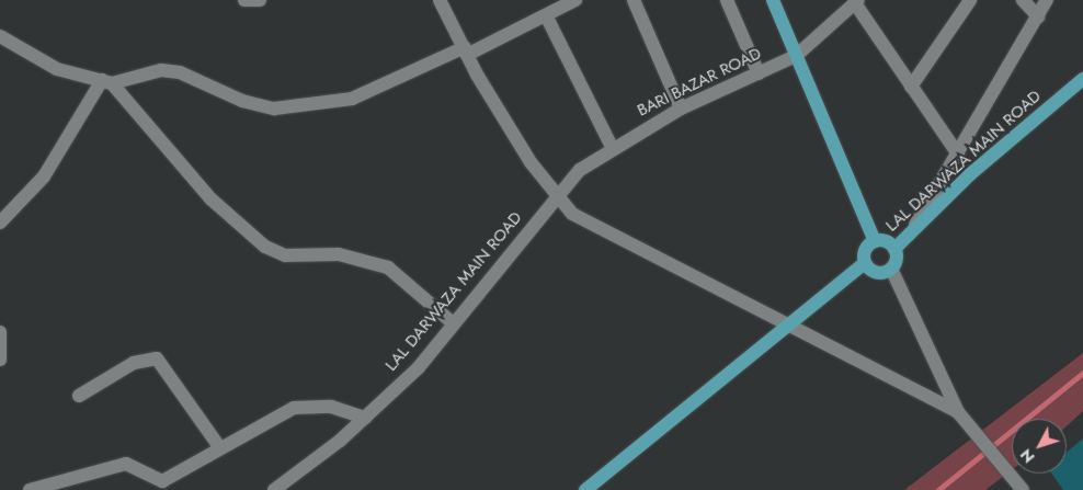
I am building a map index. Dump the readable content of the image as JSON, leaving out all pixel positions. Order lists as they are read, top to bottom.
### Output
{
  "streets": {
    "main road": ["LAL DARWAZA MAIN ROAD"],
    "street": ["BARI BAZAR ROAD"]
  },
  "crossings": [
    ["BARI BAZAR ROAD", "LAL DARWAZA MAIN ROAD"]
  ],
  "north": "bottom left"
}
